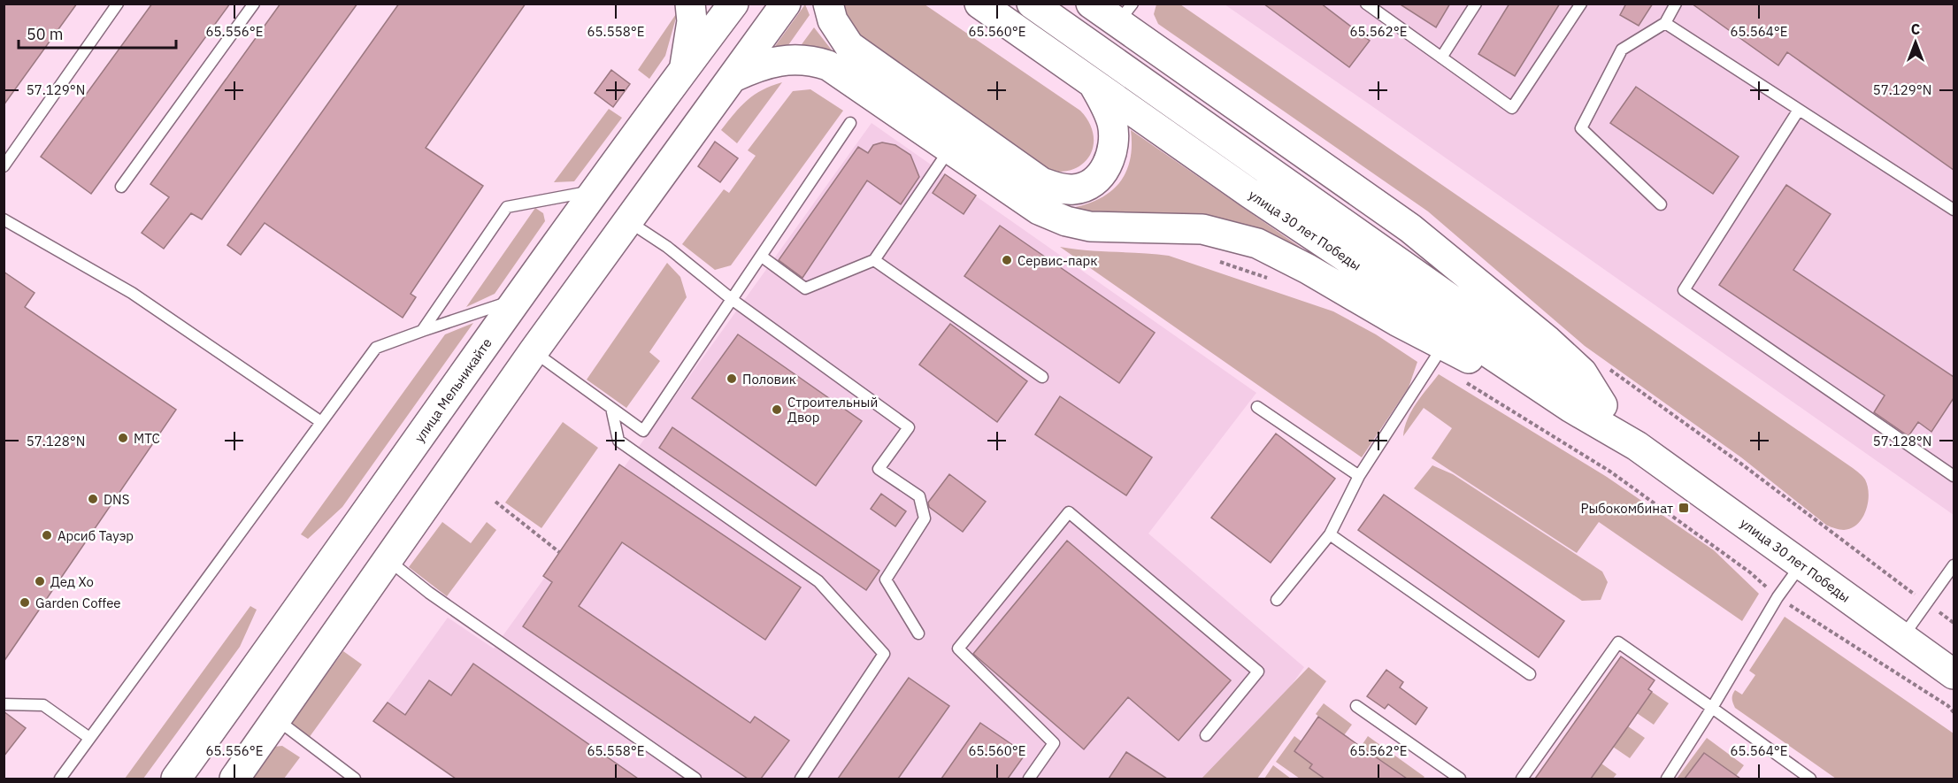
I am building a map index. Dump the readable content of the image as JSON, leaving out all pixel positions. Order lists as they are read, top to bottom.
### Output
{
  "streets": {
    "street": ["улица 30 лет Победы", "улица Мельникайте"]
  },
  "places": {
    "other": [
      "Сервис-парк",
      "Половик",
      "Строительный Двор",
      "МТС",
      "DNS",
      "Арсиб Тауэр",
      "Дед Хо",
      "Garden Coffee"
    ],
    "transit": ["Рыбокомбинат"]
  },
  "scale_bar": "50 m",
  "north": "top",
  "coordinates": [
    "65.556°E",
    "65.558°E",
    "65.560°E",
    "65.562°E",
    "65.564°E",
    "57.129°N",
    "57.128°N"
  ]
}
